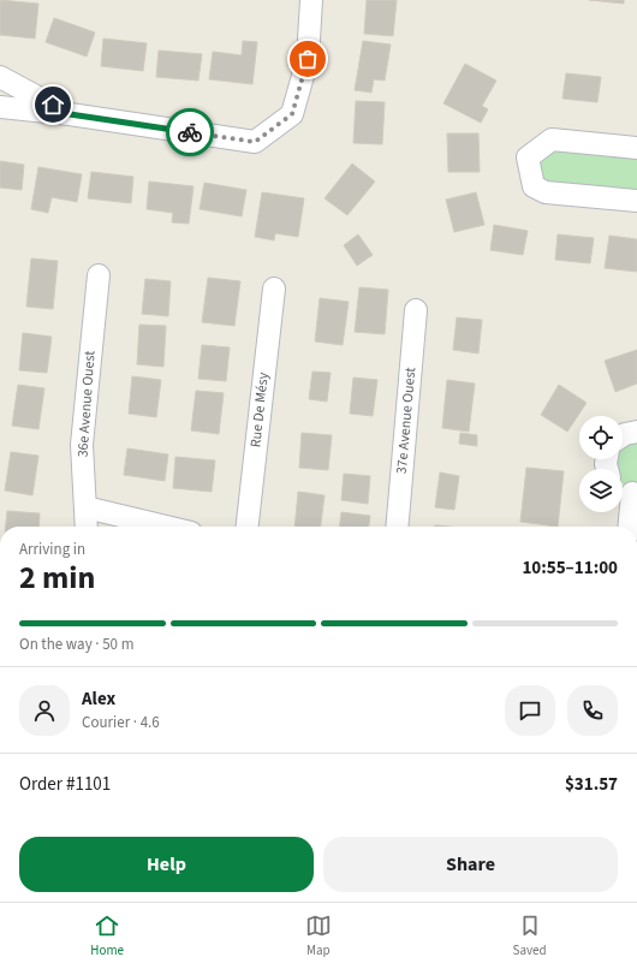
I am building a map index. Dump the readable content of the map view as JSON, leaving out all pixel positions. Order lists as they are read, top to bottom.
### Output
{
  "streets": {
    "street": ["36e Avenue Ouest", "Rue De Mésy", "37e Avenue Ouest"]
  },
  "page": {
    "heading": ["2 min", "Arriving in", "10:55–11:00"],
    "panel": [
      "Alex",
      "Courier · 4.6",
      "Order #1101",
      "$31.57"
    ],
    "bar": "On the way · 50 m",
    "buttons": ["Help", "Share"],
    "tabs": ["Home", "Map", "Saved"]
  }
}
